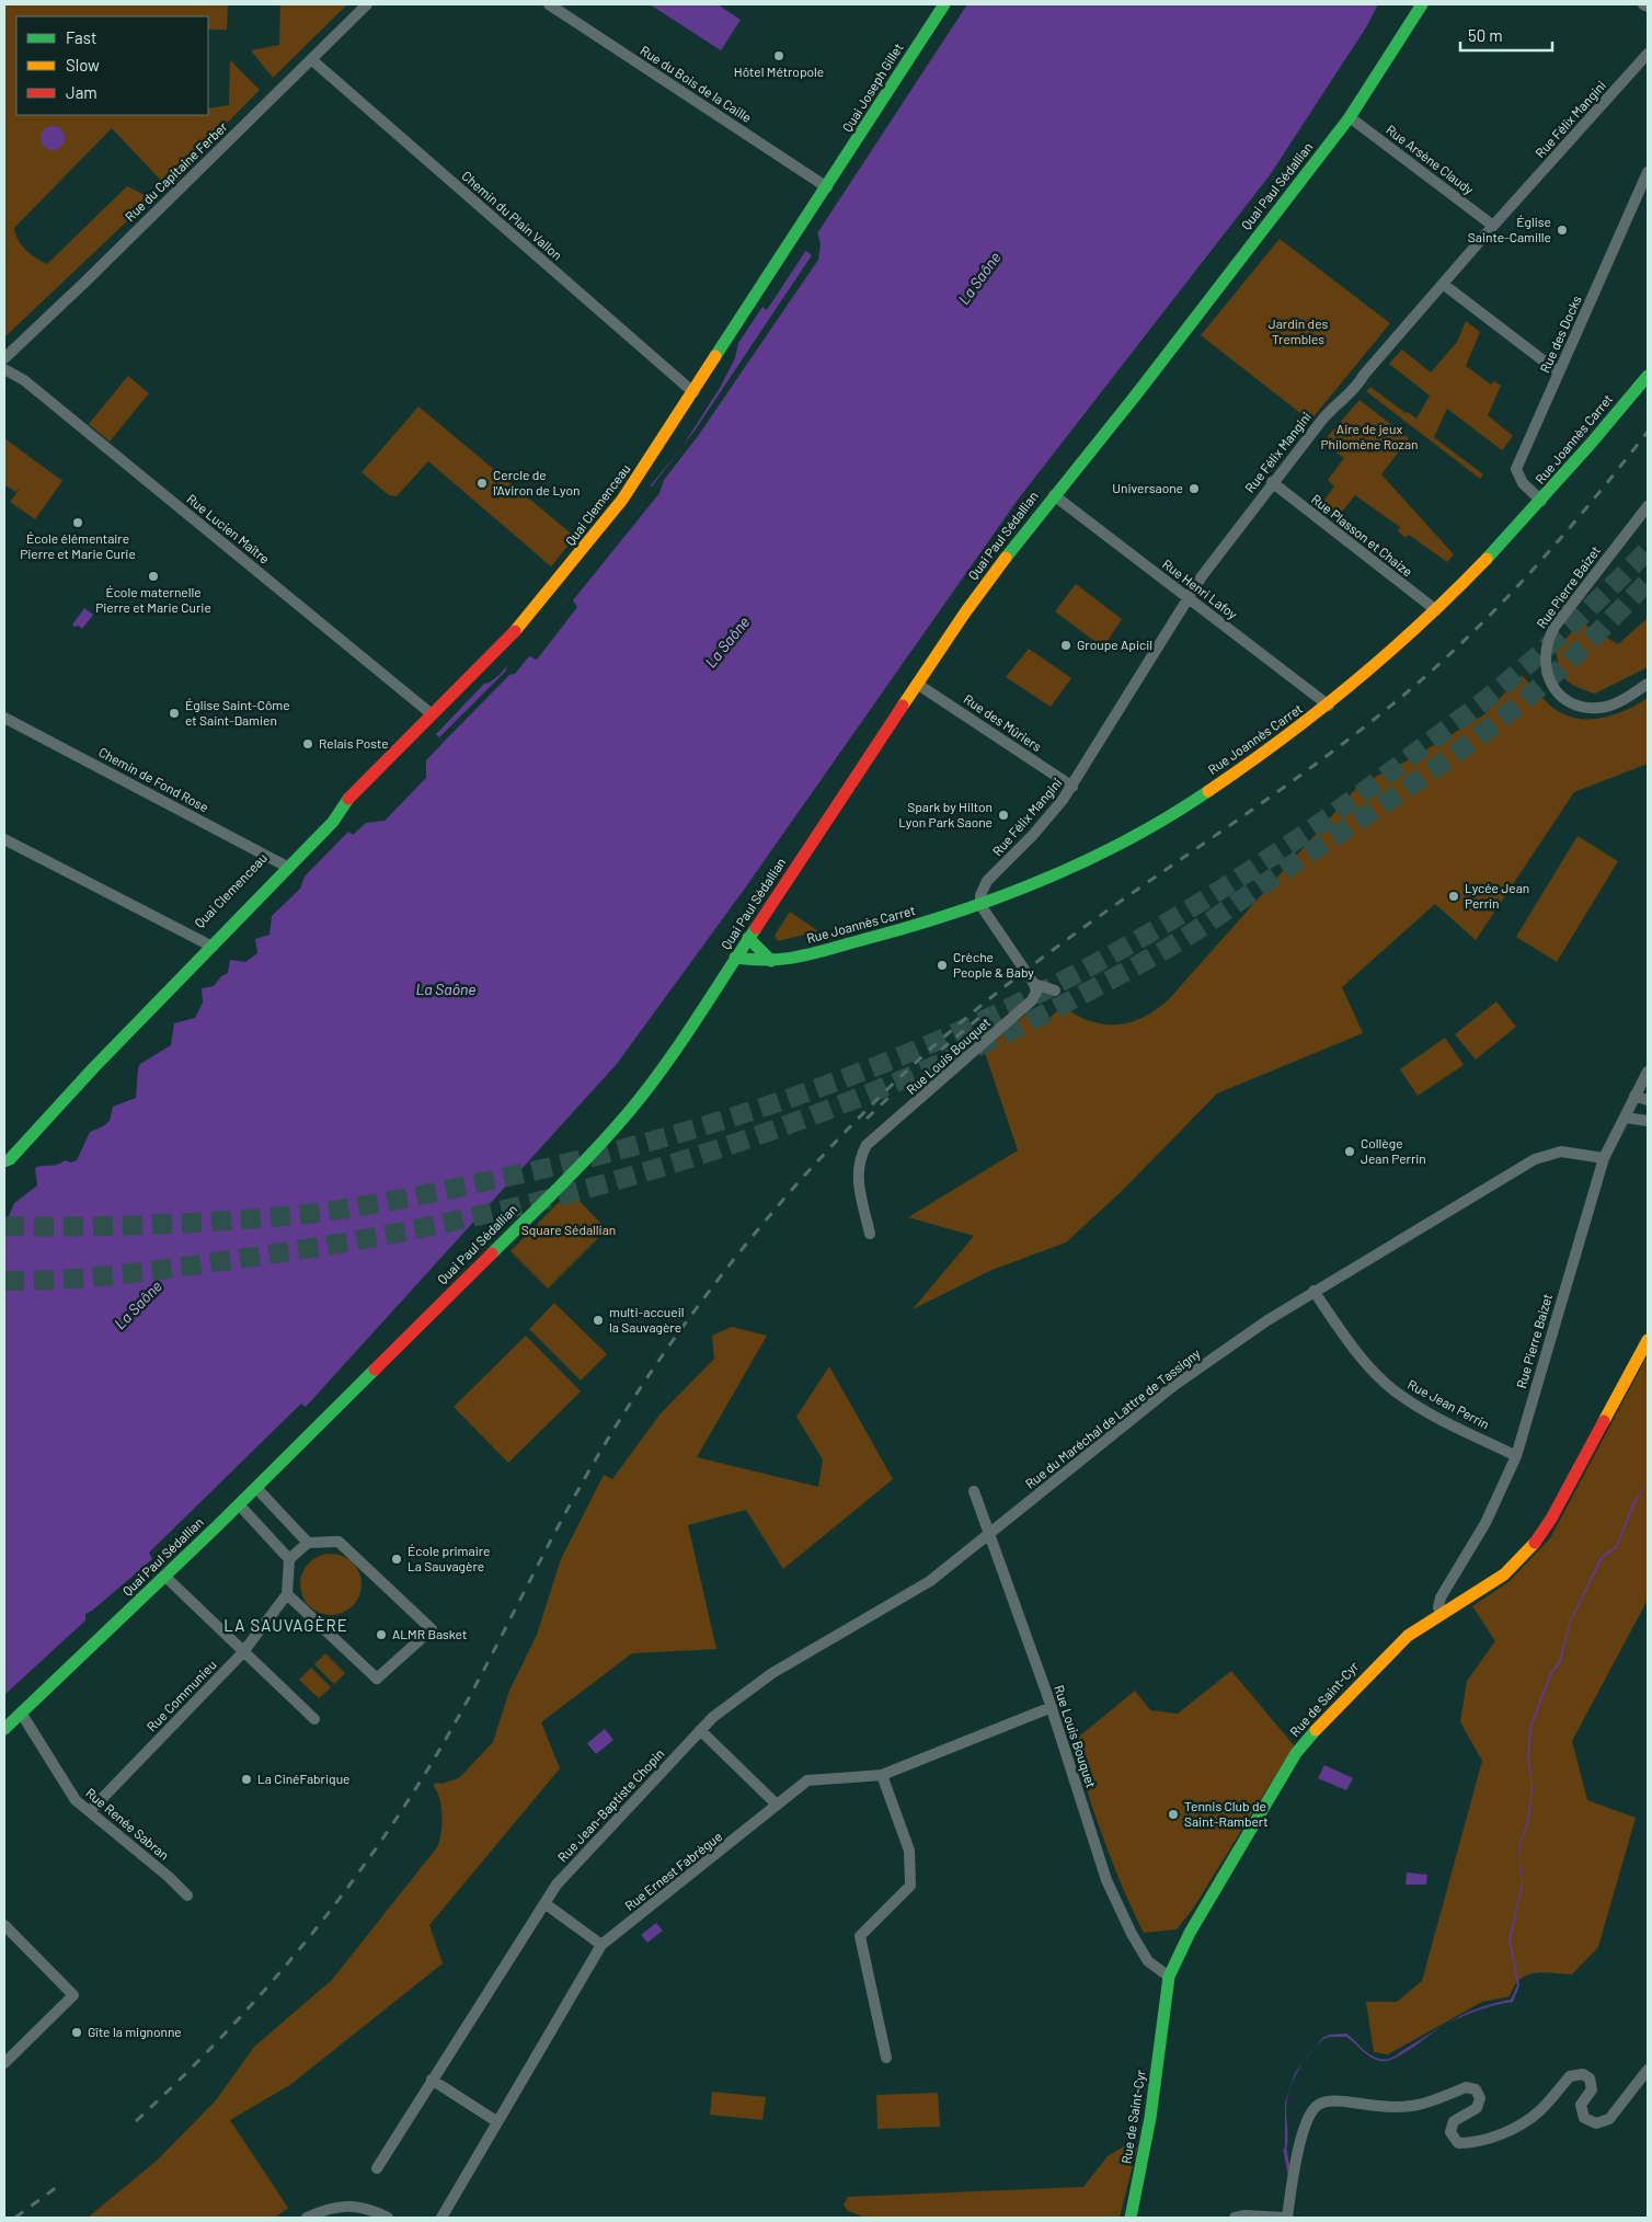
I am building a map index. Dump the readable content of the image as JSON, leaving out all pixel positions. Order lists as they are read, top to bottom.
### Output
{
  "streets": {
    "main road": [
      "Quai Joseph Gillet",
      "Quai Paul Sédallian",
      "Rue Joannès Carret",
      "Quai Clemenceau",
      "Rue de Saint-Cyr"
    ],
    "street": [
      "Rue du Bois de la Caille",
      "Rue Félix Mangini",
      "Rue Arsène Claudy",
      "Rue du Capitaine Ferber",
      "Chemin du Plain Vallon",
      "Rue des Docks",
      "Rue Lucien Maître",
      "Rue Plasson et Chaize",
      "Rue Pierre Baizet",
      "Rue Henri Lafoy",
      "Rue des Mûriers",
      "Chemin de Fond Rose",
      "Rue Louis Bouquet",
      "Rue Jean Perrin",
      "Rue du Maréchal de Lattre de Tassigny",
      "Rue Communieu",
      "Rue Jean-Baptiste Chopin",
      "Rue Renée Sabran",
      "Rue Ernest Fabrègue"
    ]
  },
  "crossings": [
    ["Rue du Bois de la Caille", "Quai Joseph Gillet"],
    ["Rue du Bois de la Caille", "Quai Clemenceau"],
    ["Quai Joseph Gillet", "Quai Clemenceau"],
    ["Rue Félix Mangini", "Rue Arsène Claudy"],
    ["Rue Félix Mangini", "Rue Joannès Carret"],
    ["Rue Félix Mangini", "Rue Plasson et Chaize"],
    ["Rue Félix Mangini", "Rue Henri Lafoy"],
    ["Rue Félix Mangini", "Rue des Mûriers"],
    ["Rue Arsène Claudy", "Quai Paul Sédallian"],
    ["Rue du Capitaine Ferber", "Chemin du Plain Vallon"],
    ["Quai Paul Sédallian", "Rue Joannès Carret"],
    ["Quai Paul Sédallian", "Rue Henri Lafoy"],
    ["Quai Paul Sédallian", "Rue des Mûriers"],
    ["Quai Paul Sédallian", "Rue Renée Sabran"],
    ["Chemin du Plain Vallon", "Quai Clemenceau"],
    ["Rue des Docks", "Rue Joannès Carret"],
    ["Rue Joannès Carret", "Rue Plasson et Chaize"],
    ["Rue Joannès Carret", "Rue Henri Lafoy"],
    ["Quai Clemenceau", "Rue Lucien Maître"],
    ["Quai Clemenceau", "Chemin de Fond Rose"],
    ["Rue Pierre Baizet", "Rue Jean Perrin"],
    ["Rue Pierre Baizet", "Rue du Maréchal de Lattre de Tassigny"],
    ["Rue Pierre Baizet", "Rue de Saint-Cyr"],
    ["Rue Louis Bouquet", "Rue du Maréchal de Lattre de Tassigny"],
    ["Rue Louis Bouquet", "Rue de Saint-Cyr"],
    ["Rue Louis Bouquet", "Rue Ernest Fabrègue"],
    ["Rue Jean Perrin", "Rue du Maréchal de Lattre de Tassigny"],
    ["Rue du Maréchal de Lattre de Tassigny", "Rue Jean-Baptiste Chopin"],
    ["Rue Communieu", "Rue Renée Sabran"]
  ],
  "districts": ["LA SAUVAGÈRE"],
  "water": ["La Saône"],
  "parks": ["Jardin des Trembles", "Aire de jeux Philomène Rozan", "Square Sédallian"],
  "places": [
    "Hôtel Métropole",
    "Église Sainte-Camille",
    "Cercle de l'Aviron de Lyon",
    "Universaone",
    "École élémentaire Pierre et Marie Curie",
    "École maternelle Pierre et Marie Curie",
    "Groupe Apicil",
    "Église Saint-Côme et Saint-Damien",
    "Relais Poste",
    "Spark by Hilton Lyon Park Saone",
    "Lycée Jean Perrin",
    "Crèche People & Baby",
    "Collège Jean Perrin",
    "multi-accueil la Sauvagère",
    "École primaire La Sauvagère",
    "ALMR Basket",
    "La CinéFabrique",
    "Tennis Club de Saint-Rambert",
    "Gîte la mignonne"
  ],
  "legend": ["Fast", "Slow", "Jam"],
  "scale_bar": "50 m"
}
